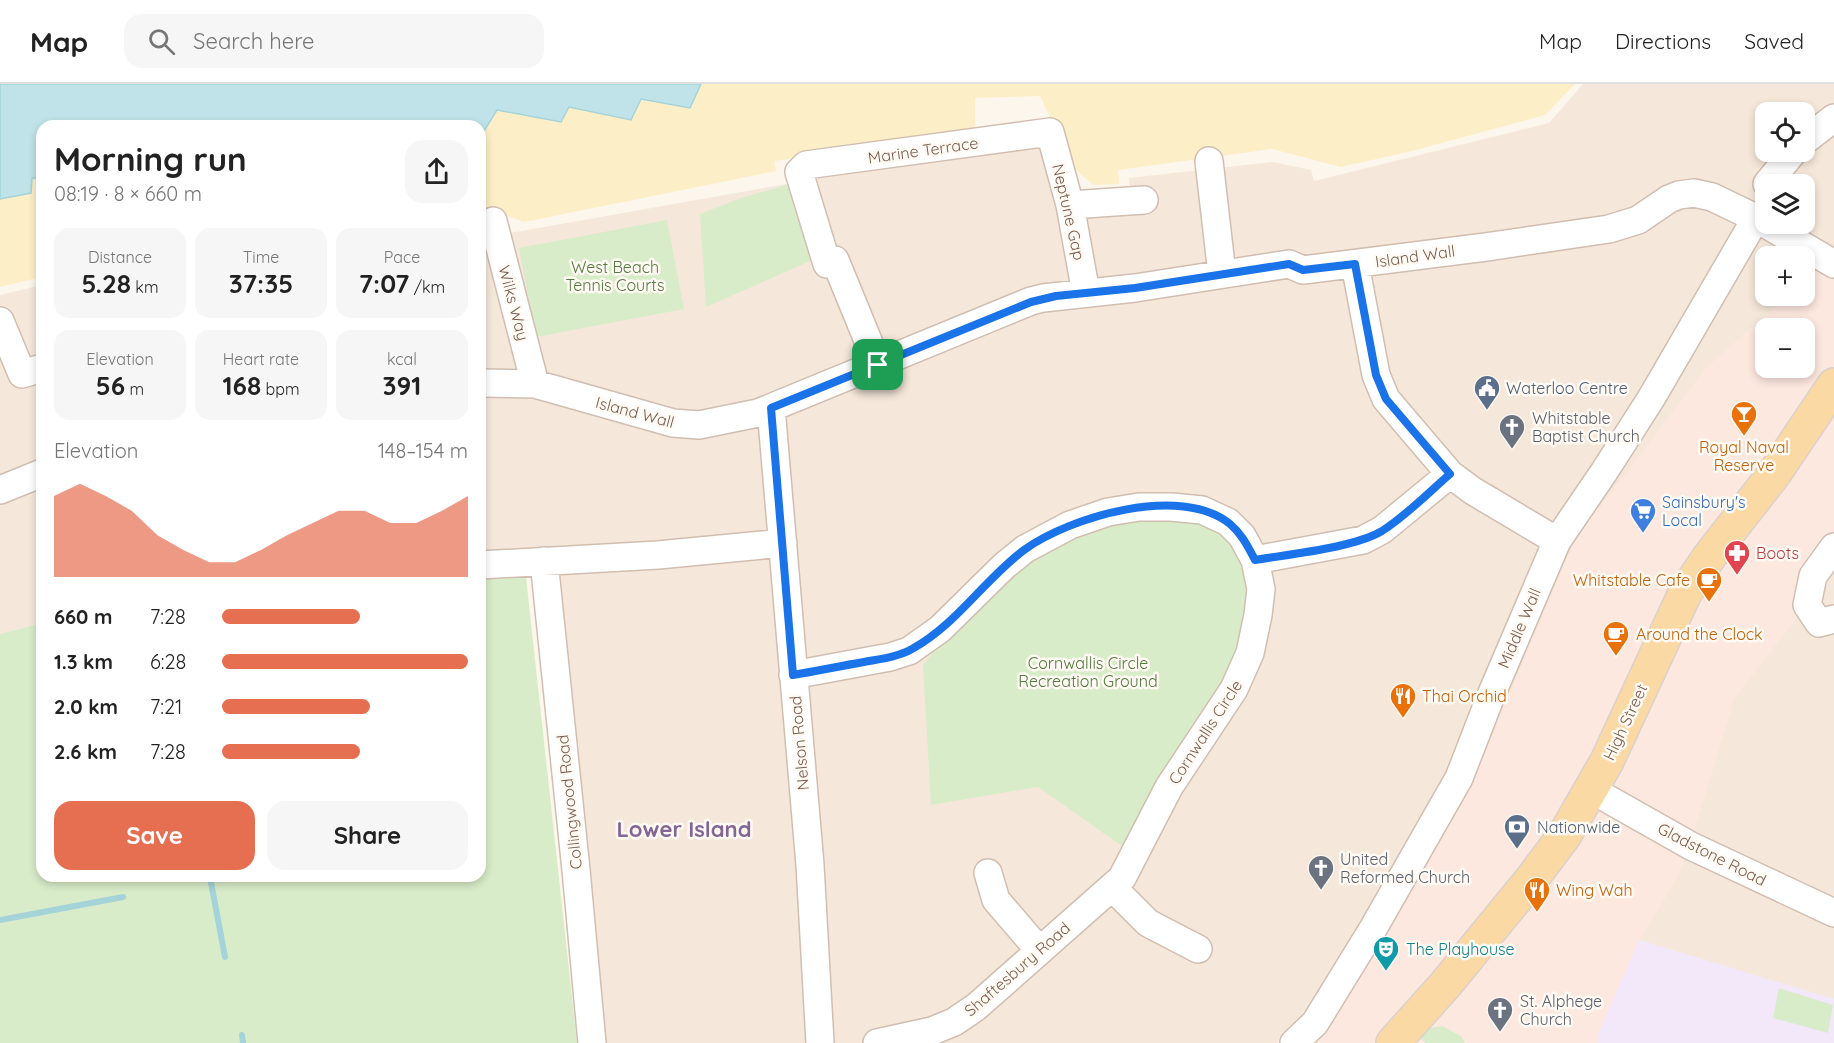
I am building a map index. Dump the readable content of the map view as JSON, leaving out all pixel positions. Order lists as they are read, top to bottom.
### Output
{
  "streets": {
    "main road": ["High Street"],
    "street": [
      "Marine Terrace",
      "Neptune Gap",
      "Island Wall",
      "Wilks Way",
      "Middle Wall",
      "Cornwallis Circle",
      "Nelson Road",
      "Collingwood Road",
      "Gladstone Road",
      "Shaftesbury Road"
    ]
  },
  "crossings": [
    ["Marine Terrace", "Neptune Gap"],
    ["Marine Terrace", "Island Wall"],
    ["Neptune Gap", "Island Wall"],
    ["Island Wall", "Wilks Way"],
    ["Island Wall", "Nelson Road"],
    ["High Street", "Gladstone Road"],
    ["Cornwallis Circle", "Nelson Road"],
    ["Cornwallis Circle", "Shaftesbury Road"]
  ],
  "districts": ["Lower Island"],
  "parks": ["West Beach Tennis Courts", "Cornwallis Circle Recreation Ground"],
  "places": {
    "public building": ["Waterloo Centre"],
    "bar": ["Royal Naval Reserve"],
    "church": ["Whitstable Baptist Church", "United Reformed Church", "St. Alphege Church"],
    "supermarket": ["Sainsbury's Local"],
    "pharmacy": ["Boots"],
    "cafe": ["Whitstable Cafe", "Around the Clock"],
    "restaurant": ["Thai Orchid", "Wing Wah"],
    "bank": ["Nationwide"],
    "theatre": ["The Playhouse"]
  },
  "page": {
    "header": "Map",
    "search": "Search here",
    "nav": ["Map", "Directions", "Saved"],
    "map_buttons": ["+", "−"],
    "heading": ["Morning run", "08:19 · 8 × 660 m"],
    "stats": [
      ["Distance", "5.28 km"],
      ["Time", "37:35"],
      ["Pace", "7:07 /km"],
      ["Elevation", "56 m"],
      ["Heart rate", "168 bpm"],
      ["kcal", "391"]
    ],
    "chart": ["Elevation", "148–154 m"],
    "list": [
      {
        "name": "660 m",
        "note": "7:28"
      },
      {
        "name": "1.3 km",
        "note": "6:28"
      },
      {
        "name": "2.0 km",
        "note": "7:21"
      },
      {
        "name": "2.6 km",
        "note": "7:28"
      }
    ],
    "buttons": ["Save", "Share"]
  }
}
